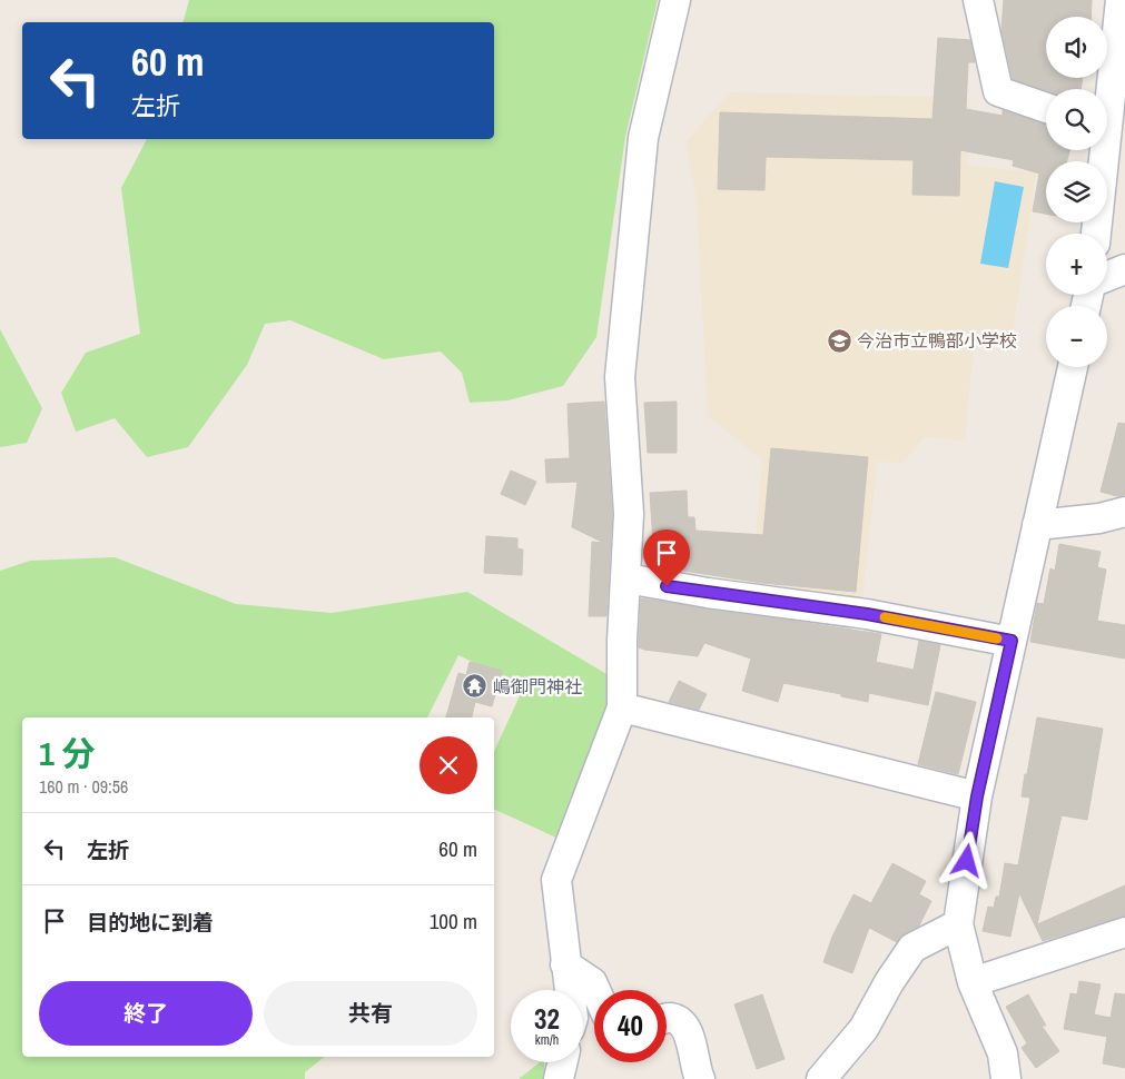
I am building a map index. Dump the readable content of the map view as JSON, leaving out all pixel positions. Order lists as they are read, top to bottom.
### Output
{
  "places": {
    "school or university": ["今治市立鴨部小学校"],
    "temple": ["嶋御門神社"]
  },
  "page": {
    "map_buttons": ["+", "−"],
    "turn": ["60 m", "左折"],
    "heading": ["1 分", "160 m · 09:56"],
    "list": [
      {
        "name": "左折",
        "value": "60 m"
      },
      {
        "name": "目的地に到着",
        "value": "100 m"
      }
    ],
    "buttons": ["終了", "共有"],
    "speed": "32 km/h",
    "limit": "40"
  }
}
